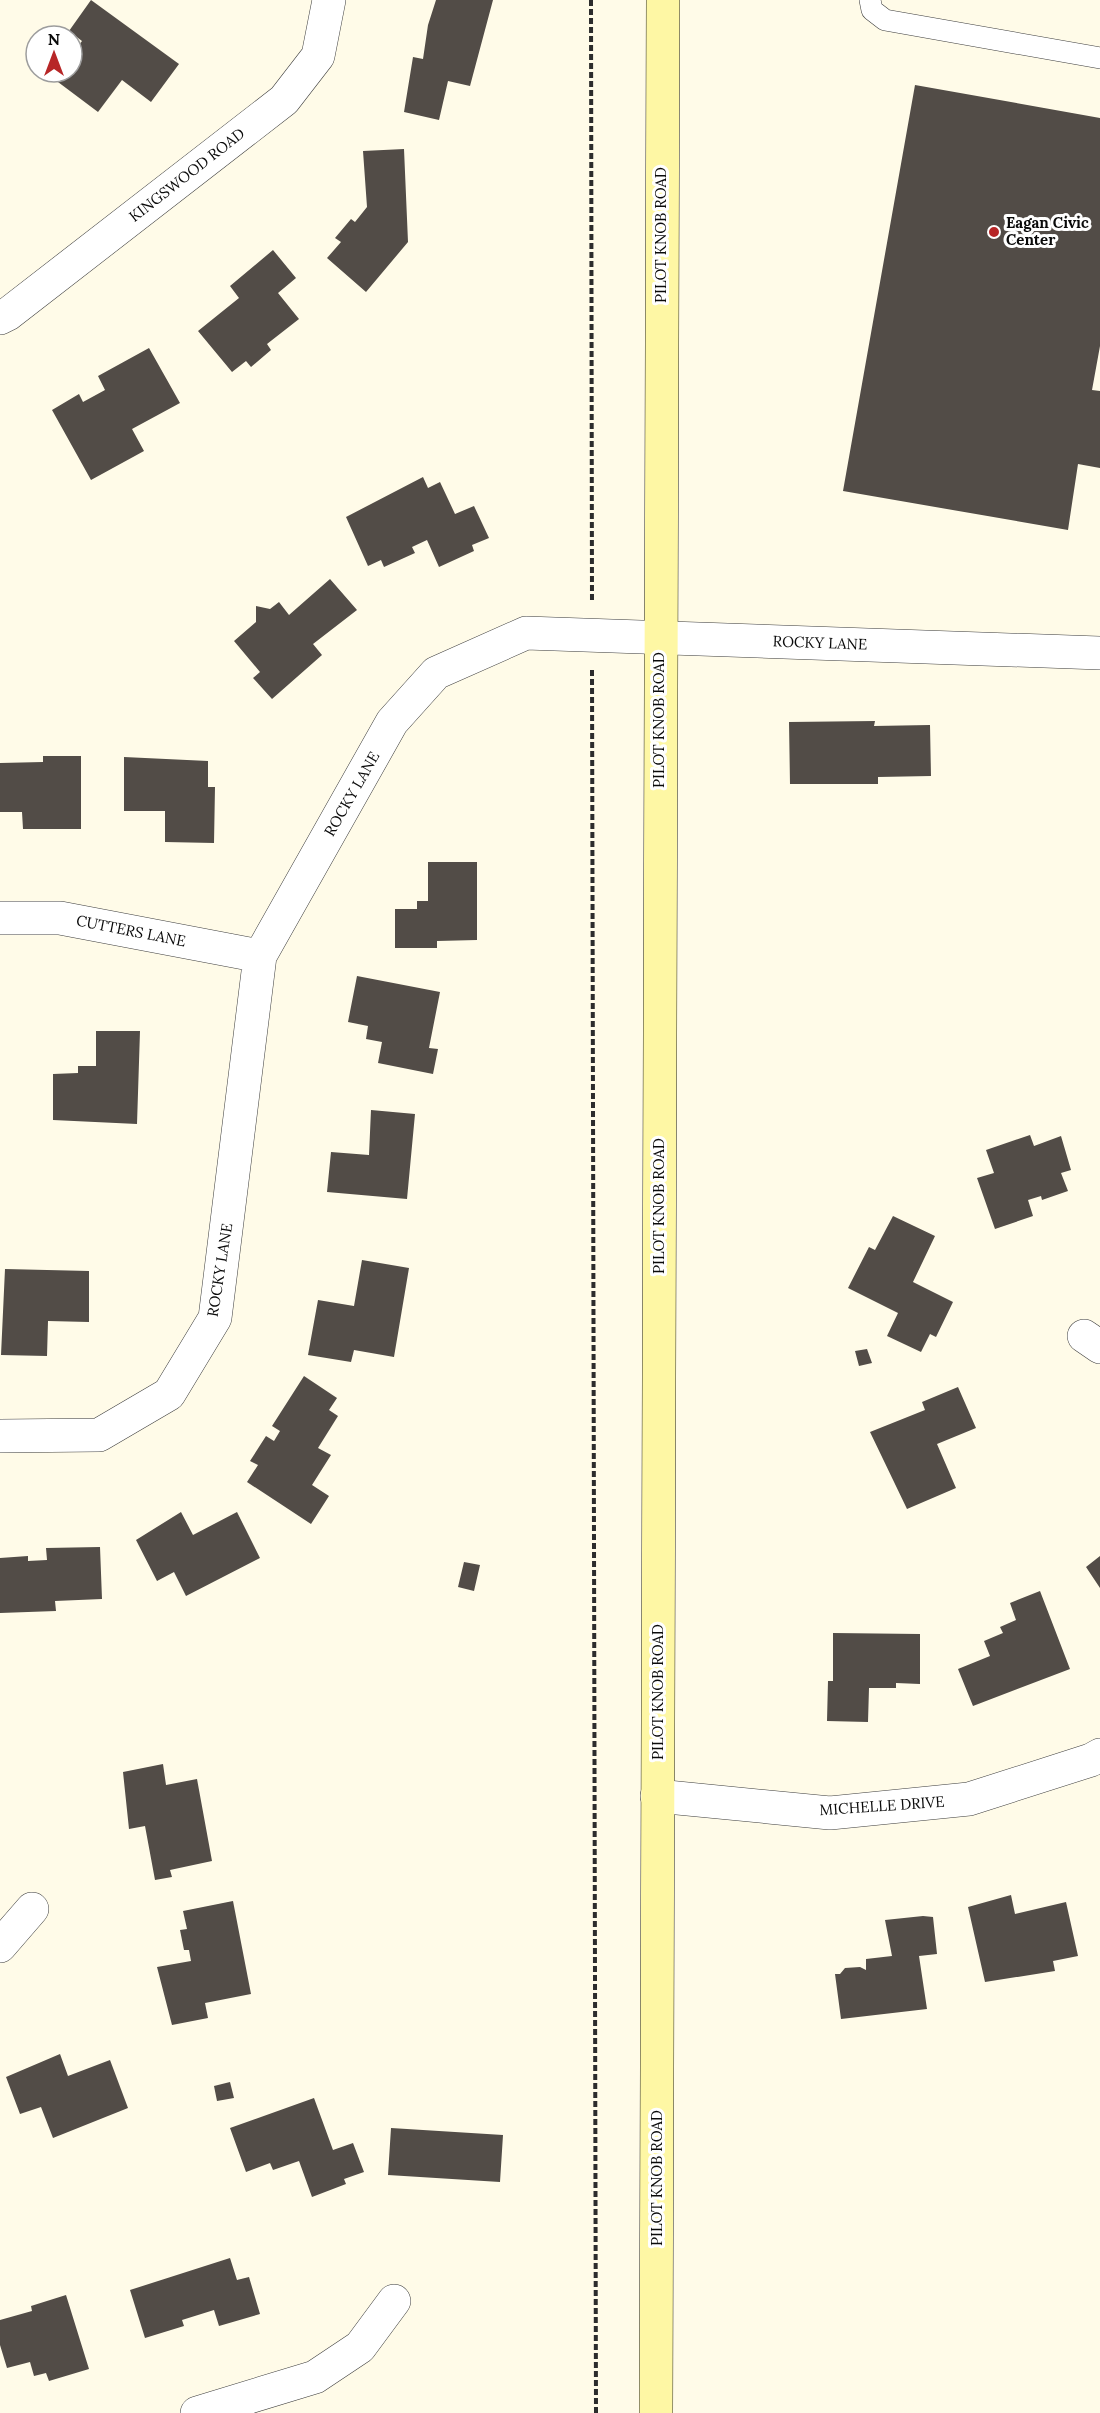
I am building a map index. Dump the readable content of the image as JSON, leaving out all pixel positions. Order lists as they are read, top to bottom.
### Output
{
  "streets": {
    "main road": ["PILOT KNOB ROAD"],
    "street": [
      "KINGSWOOD ROAD",
      "ROCKY LANE",
      "CUTTERS LANE",
      "MICHELLE DRIVE"
    ]
  },
  "crossings": [
    ["PILOT KNOB ROAD", "ROCKY LANE"],
    ["PILOT KNOB ROAD", "MICHELLE DRIVE"],
    ["ROCKY LANE", "CUTTERS LANE"]
  ],
  "places": ["Eagan Civic Center"],
  "north": "top"
}
